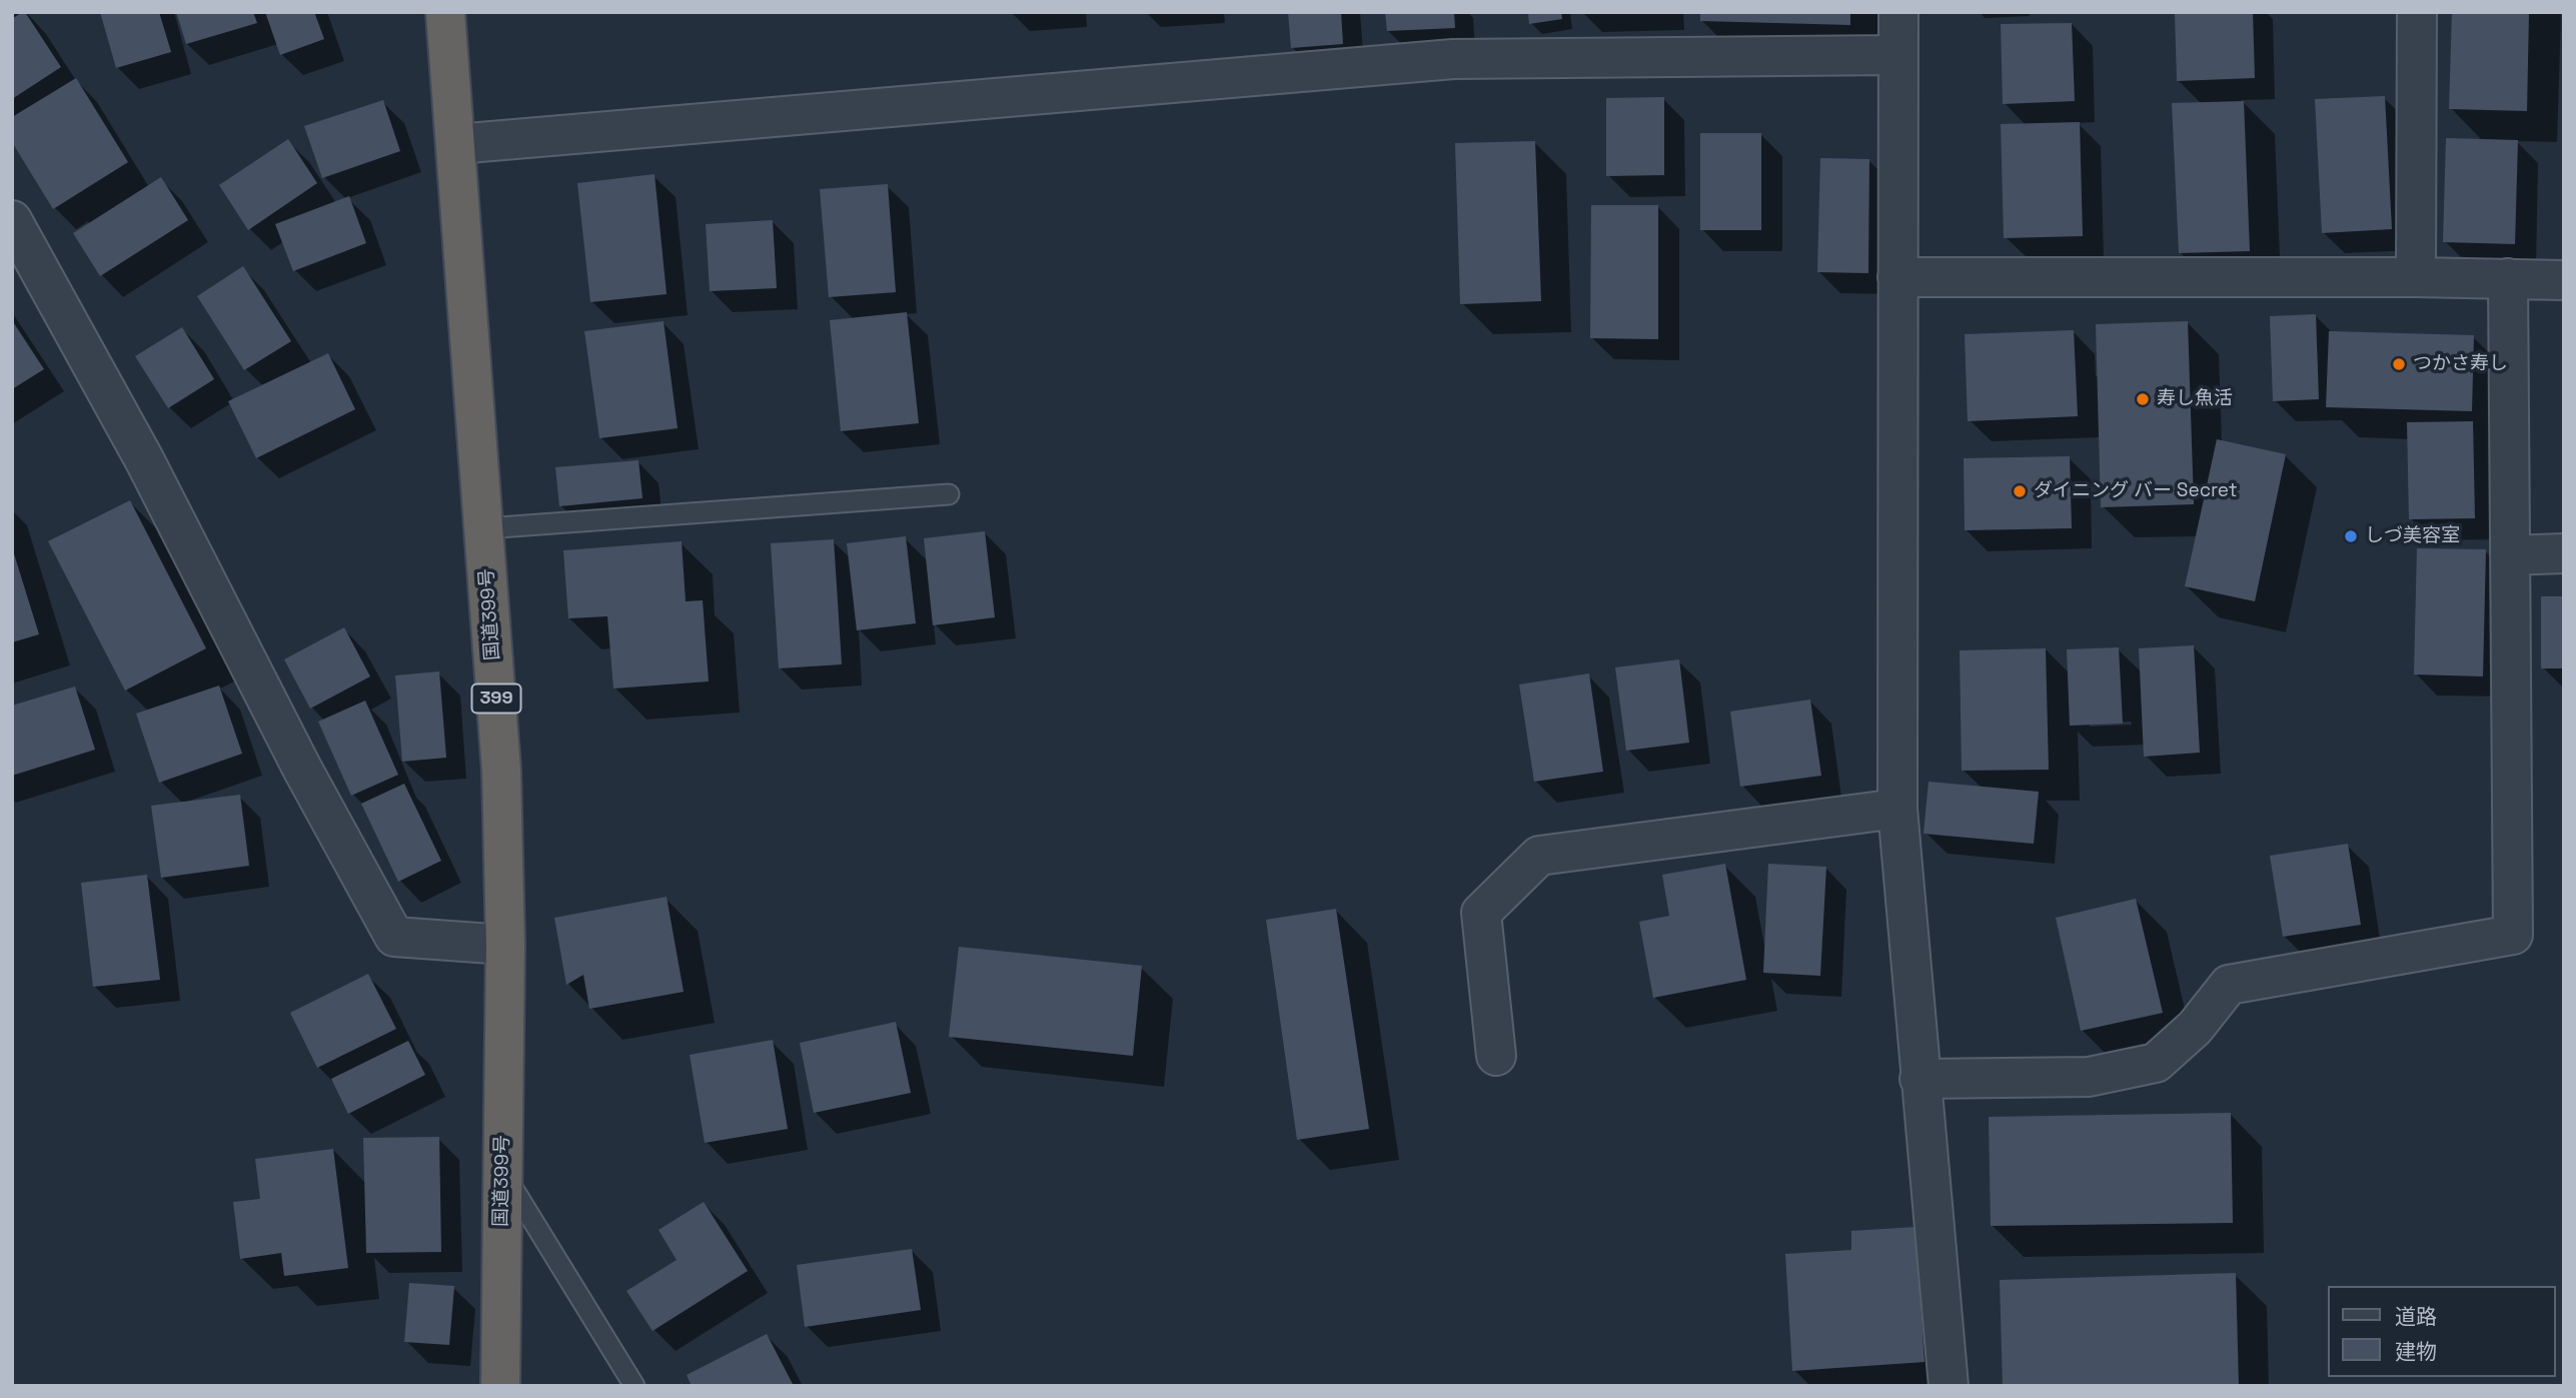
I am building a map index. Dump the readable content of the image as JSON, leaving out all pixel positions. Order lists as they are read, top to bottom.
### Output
{
  "streets": {
    "highway": ["国道399号", "399"]
  },
  "places": [
    "つかさ寿し",
    "寿し魚活",
    "ダイニング バー Secret",
    "しづ美容室"
  ],
  "legend": ["道路", "建物"]
}
